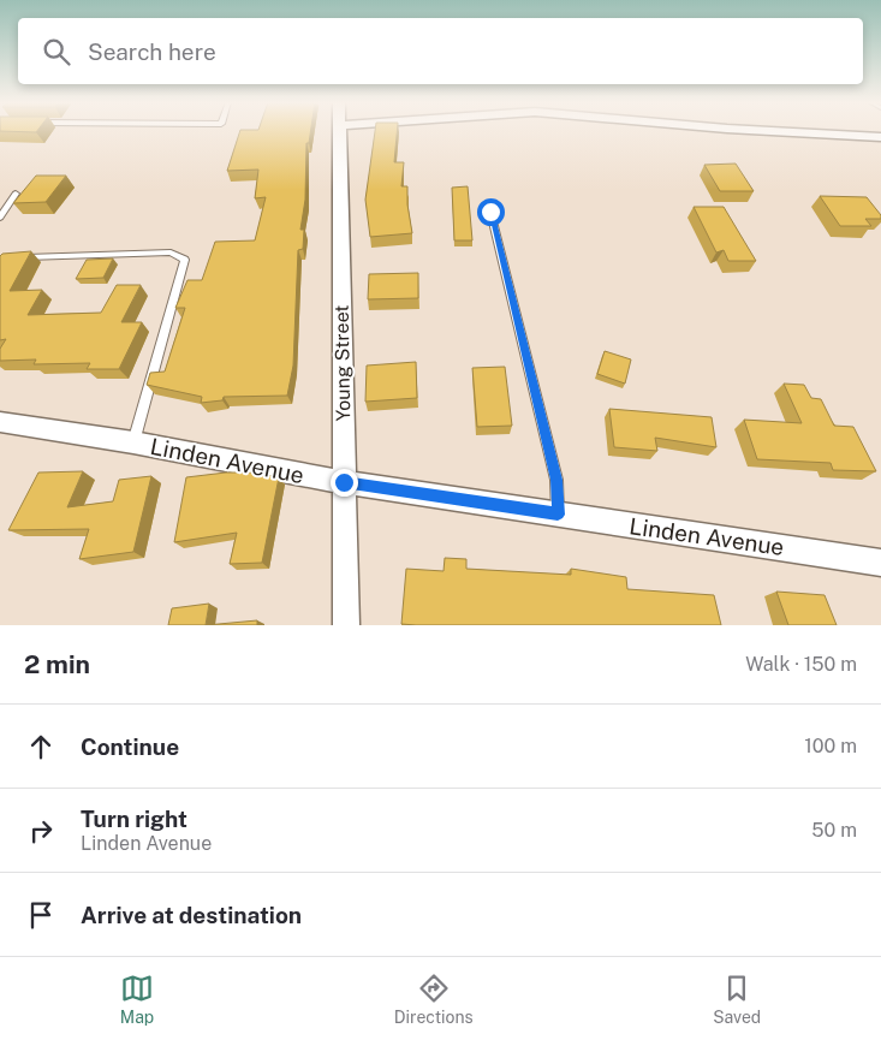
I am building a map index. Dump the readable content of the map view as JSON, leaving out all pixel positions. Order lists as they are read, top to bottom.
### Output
{
  "streets": {
    "street": ["Young Street", "Linden Avenue"]
  },
  "crossings": [
    ["Young Street", "Linden Avenue"]
  ],
  "page": {
    "search": "Search here",
    "heading": ["2 min", "Walk · 150 m"],
    "list": [
      ["Continue", "100 m"],
      ["Turn right", "Linden Avenue", "50 m"],
      "Arrive at destination"
    ],
    "nav": ["Map", "Directions", "Saved"]
  }
}
